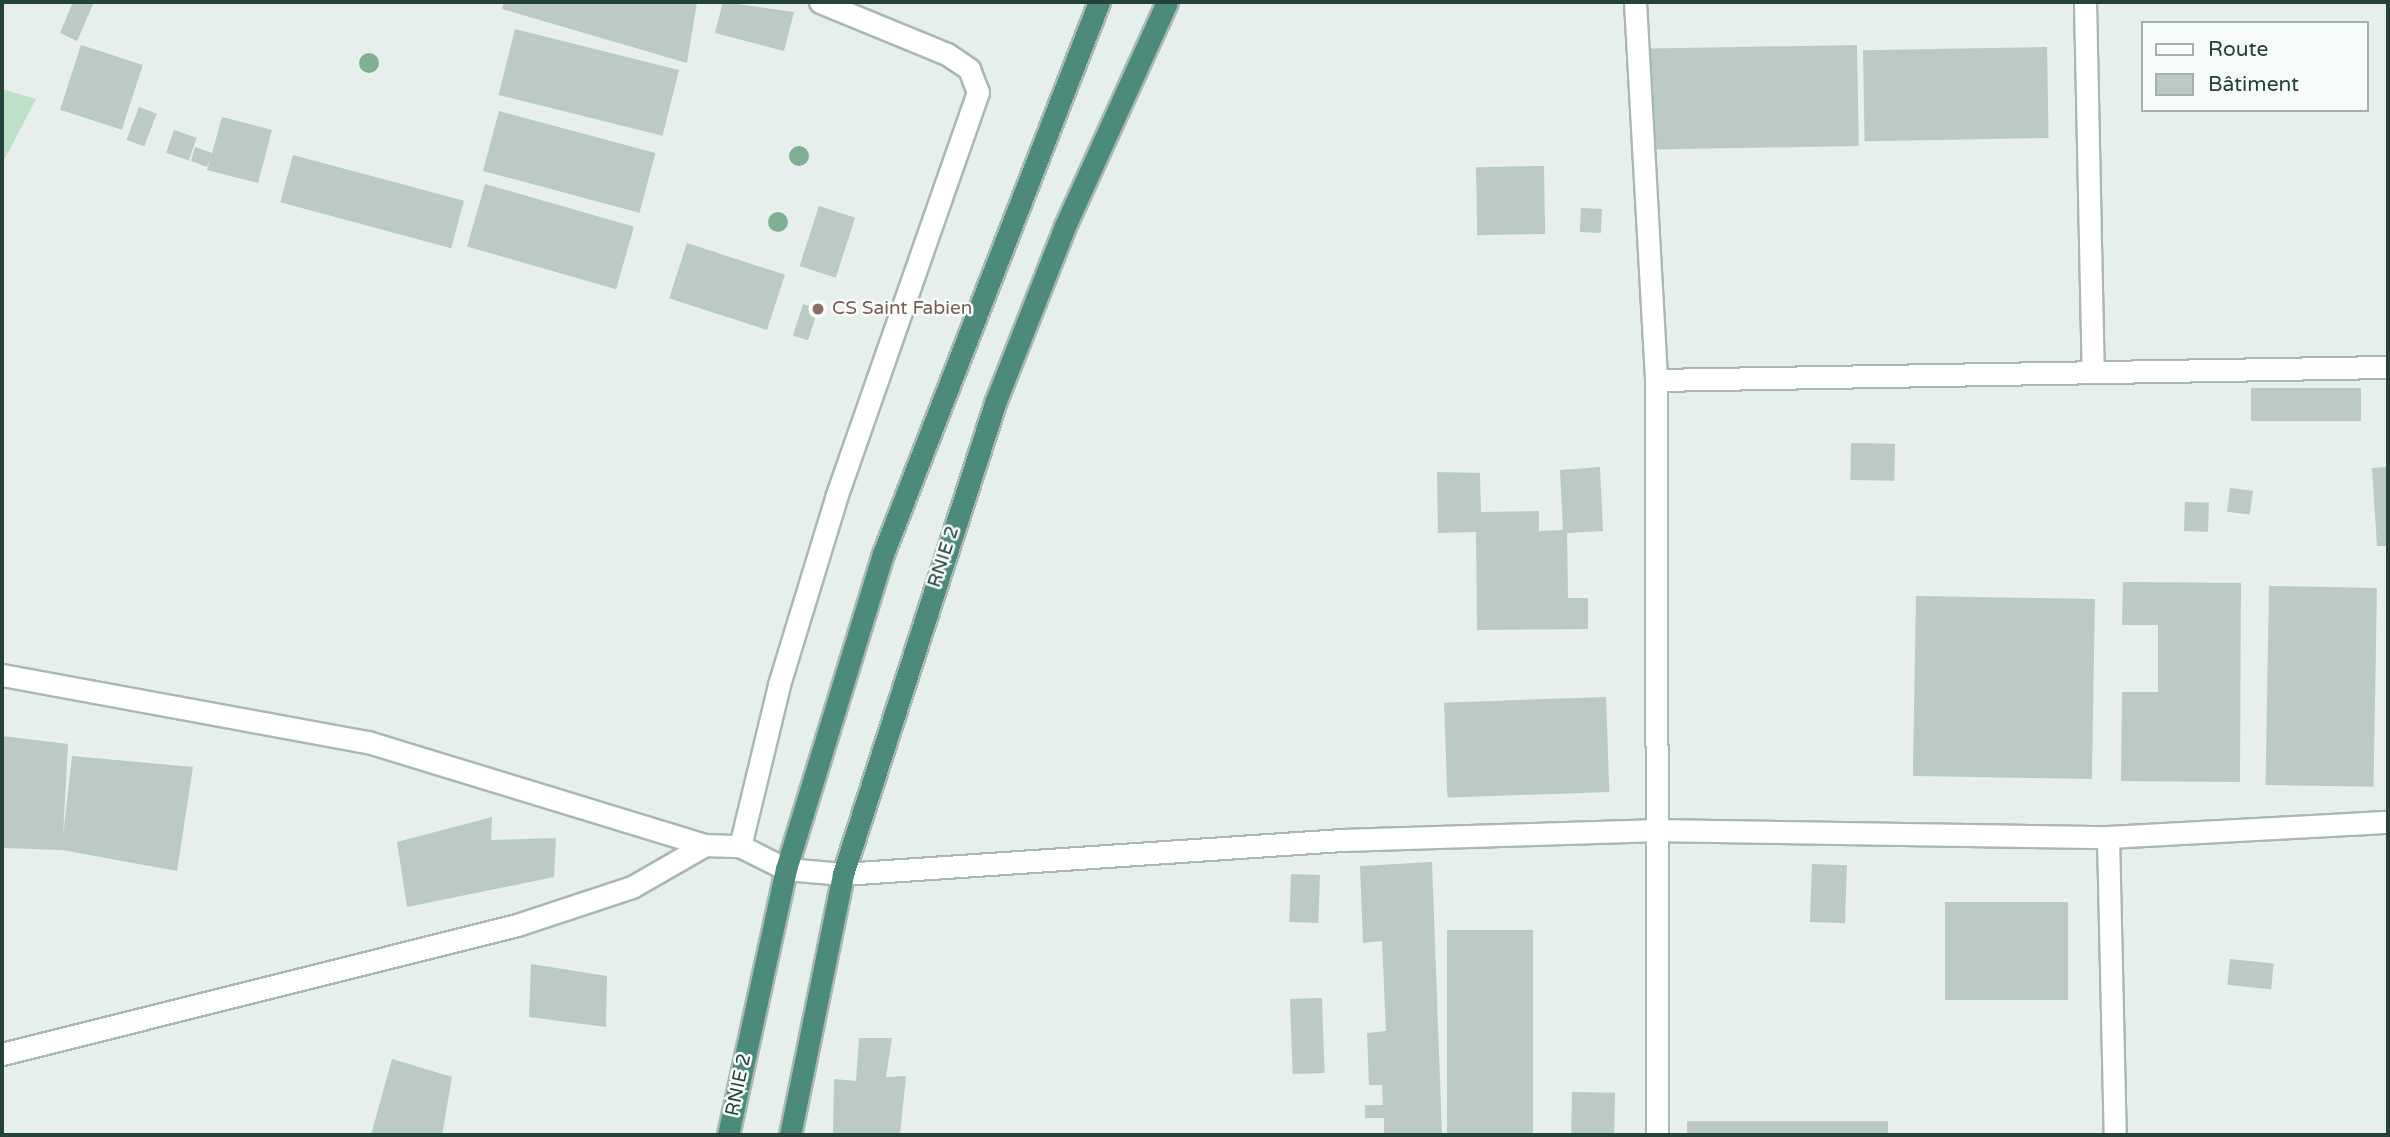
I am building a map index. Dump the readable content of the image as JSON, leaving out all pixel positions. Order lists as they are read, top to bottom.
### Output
{
  "streets": {
    "highway": ["RNIE 2"]
  },
  "places": ["CS Saint Fabien"],
  "legend": ["Route", "Bâtiment"]
}
